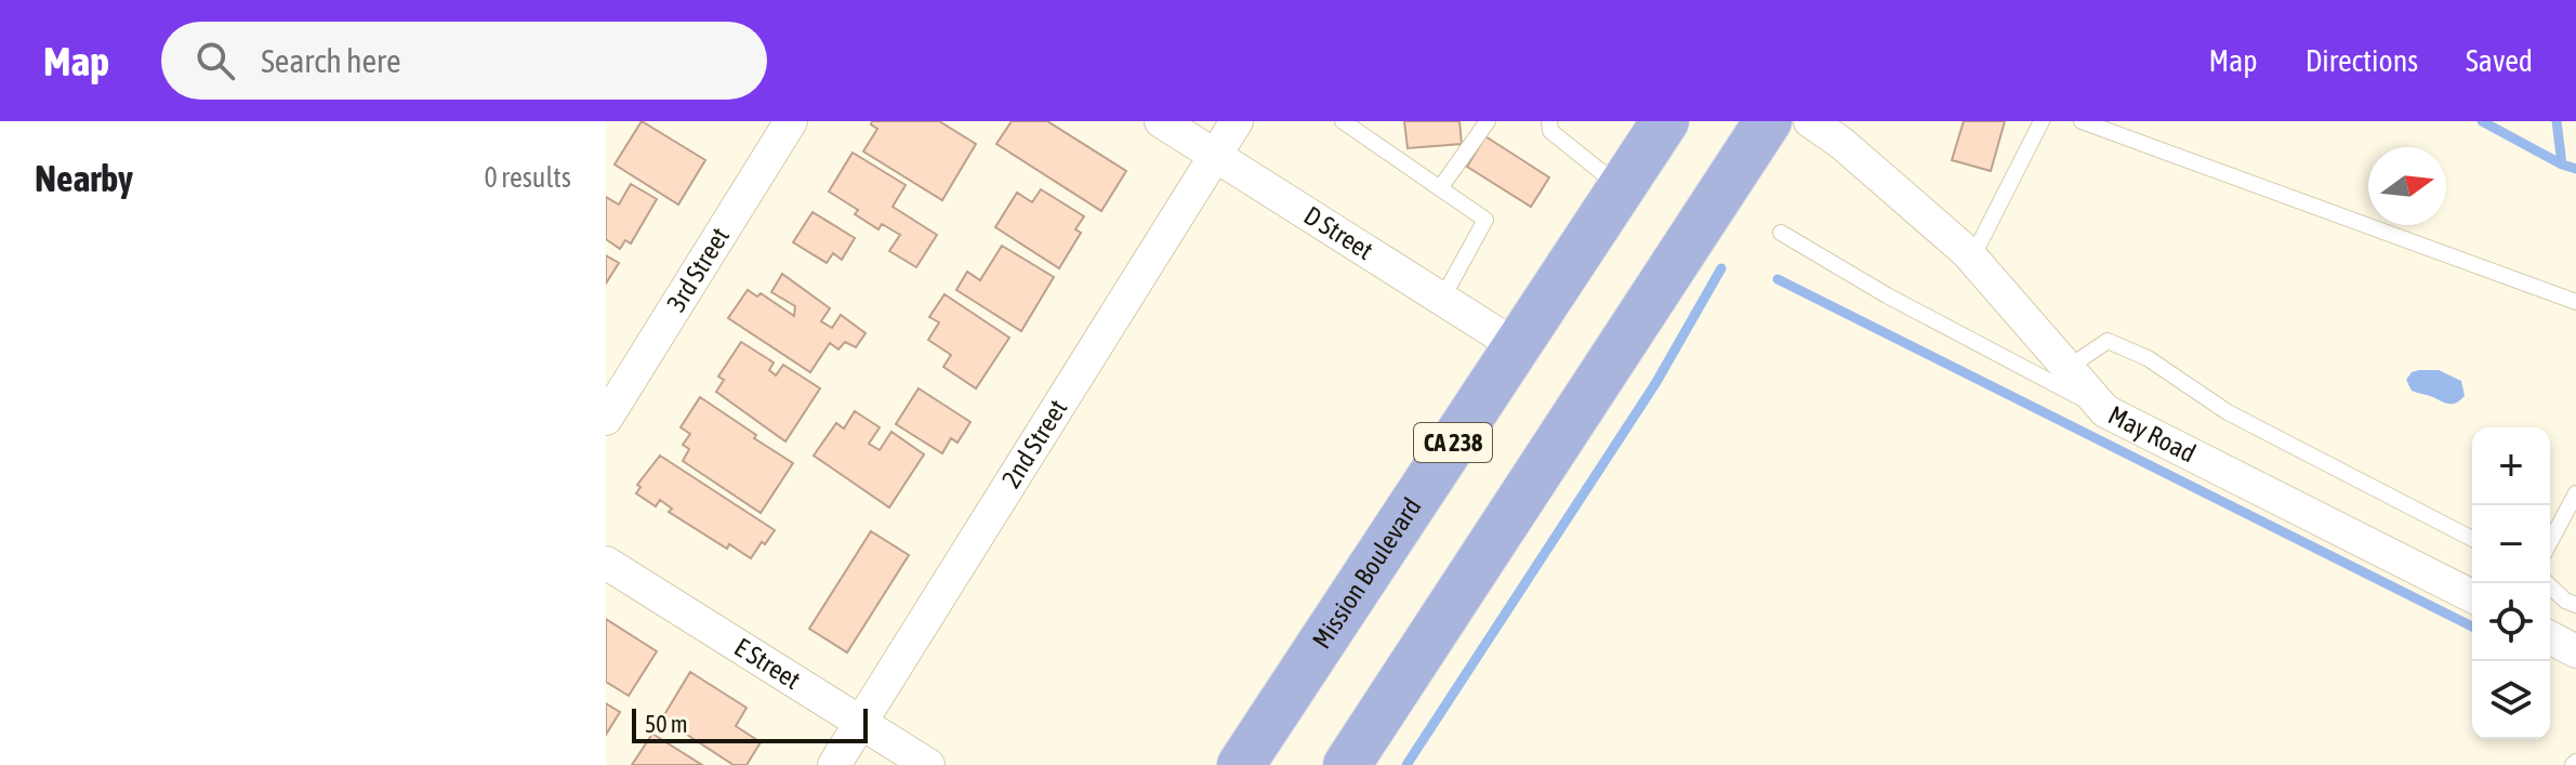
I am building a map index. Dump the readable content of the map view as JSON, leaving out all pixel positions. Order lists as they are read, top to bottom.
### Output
{
  "streets": {
    "main road": ["CA 238", "Mission Boulevard"],
    "street": [
      "D Street",
      "3rd Street",
      "May Road",
      "2nd Street",
      "E Street"
    ]
  },
  "crossings": [
    ["D Street", "2nd Street"],
    ["D Street", "Mission Boulevard"],
    ["2nd Street", "E Street"]
  ],
  "scale_bar": "50 m",
  "north": "right",
  "page": {
    "header": "Map",
    "search": "Search here",
    "nav": ["Map", "Directions", "Saved"],
    "heading": ["Nearby", "0 results"],
    "map_buttons": ["+", "−"],
    "scale": "50 m"
  }
}
